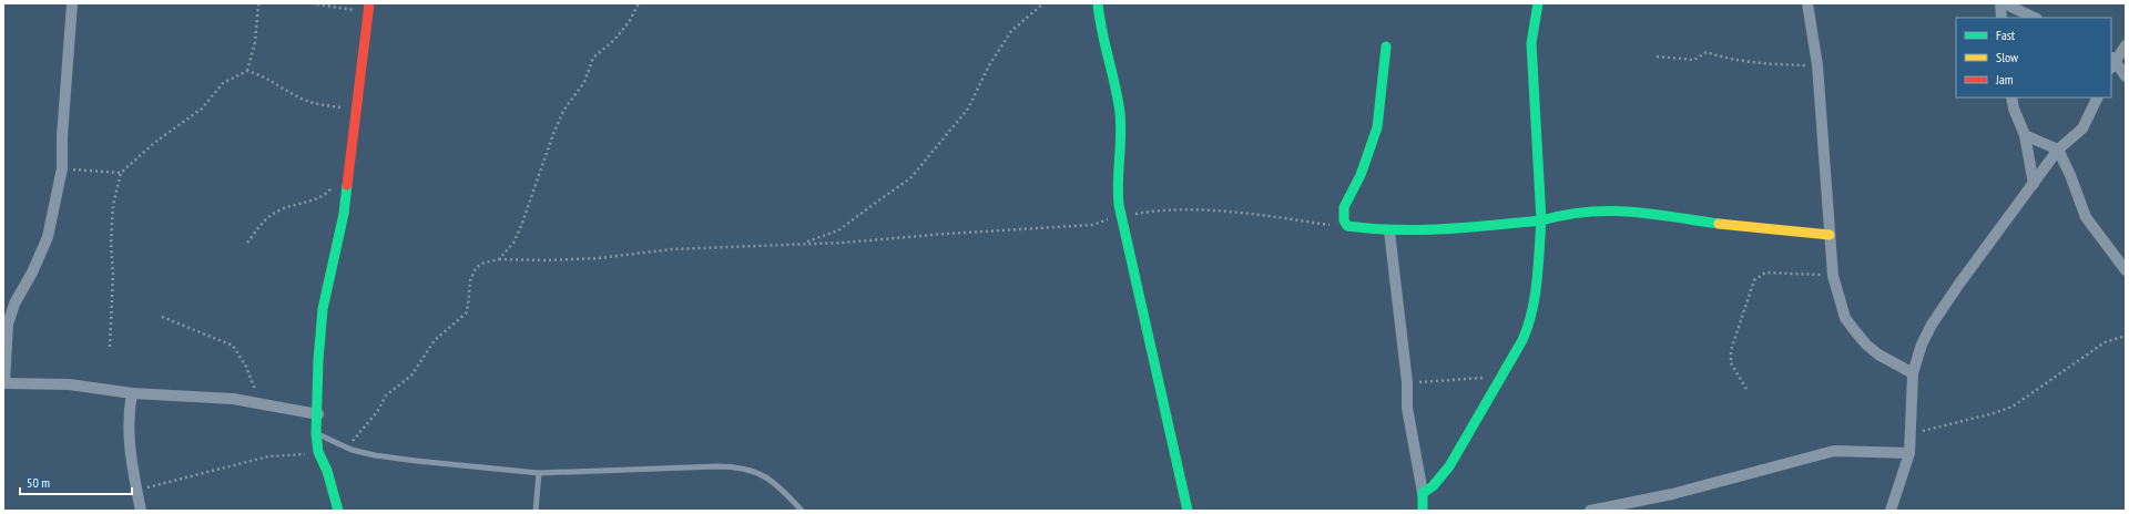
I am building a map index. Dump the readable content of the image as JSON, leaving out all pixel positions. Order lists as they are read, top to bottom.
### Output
{
  "legend": ["Fast", "Slow", "Jam"],
  "scale_bar": "50 m"
}
